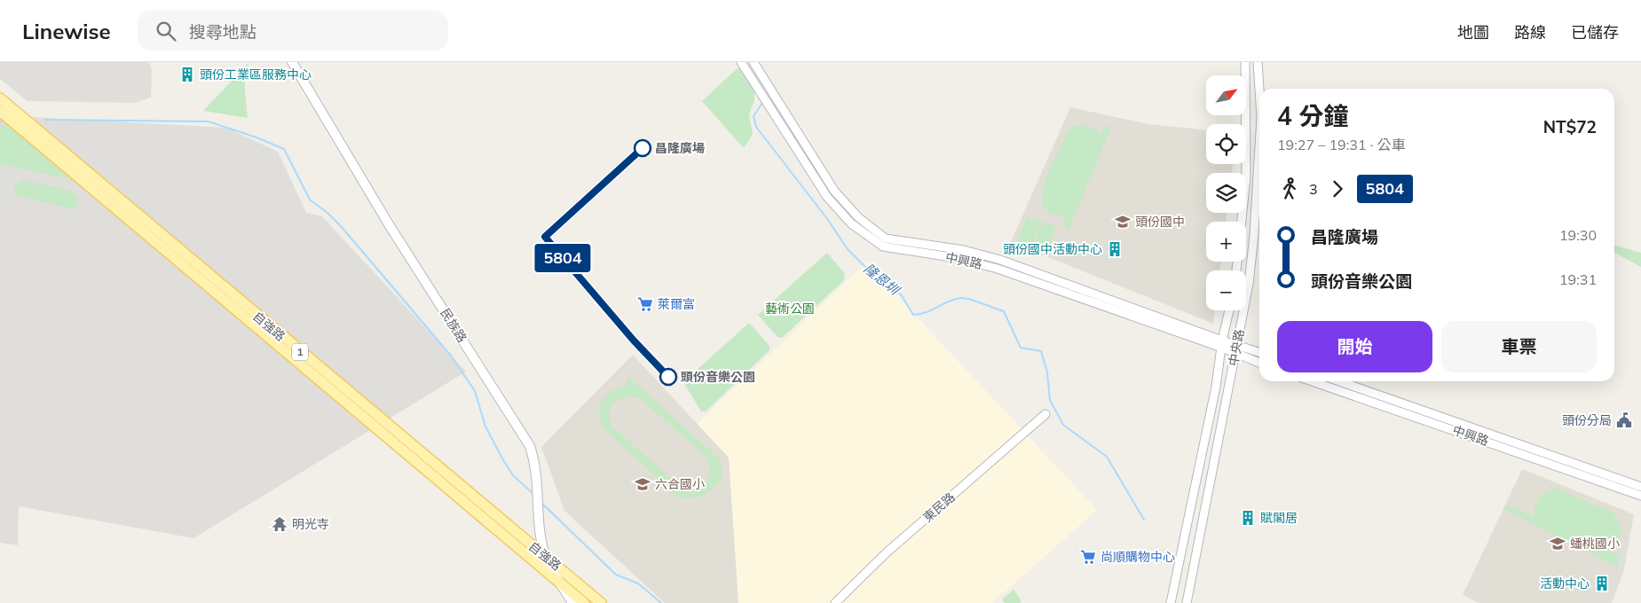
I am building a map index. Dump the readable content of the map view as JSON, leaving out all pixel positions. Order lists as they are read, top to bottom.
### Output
{
  "streets": {
    "main road": ["民族路", "自強路", "1"],
    "street": ["中興路", "中央路", "東民路"]
  },
  "crossings": [
    ["中興路", "中央路"],
    ["民族路", "自強路"]
  ],
  "water": ["隆恩圳"],
  "parks": ["藝術公園"],
  "places": {
    "building": [
      "頭份工業區服務中心",
      "頭份國中活動中心",
      "賦閣居",
      "活動中心"
    ],
    "other": ["昌隆廣場", "頭份音樂公園"],
    "school or university": ["頭份國中", "六合國小", "蟠桃國小"],
    "supermarket": ["萊爾富", "尚順購物中心"],
    "public building": ["頭份分局"],
    "temple": ["明光寺"]
  },
  "lines": ["bus line 5804"],
  "north": "top right",
  "page": {
    "header": "Linewise",
    "search": "搜尋地點",
    "nav": ["地圖", "路線", "已儲存"],
    "on_map": "5804",
    "map_buttons": ["+", "−"],
    "heading": ["4 分鐘", "19:27 – 19:31 · 公車", "NT$72"],
    "legs": ["3", "5804"],
    "list": [
      {
        "name": "昌隆廣場",
        "value": "19:30"
      },
      {
        "name": "頭份音樂公園",
        "value": "19:31"
      }
    ],
    "buttons": ["開始", "車票"]
  }
}
